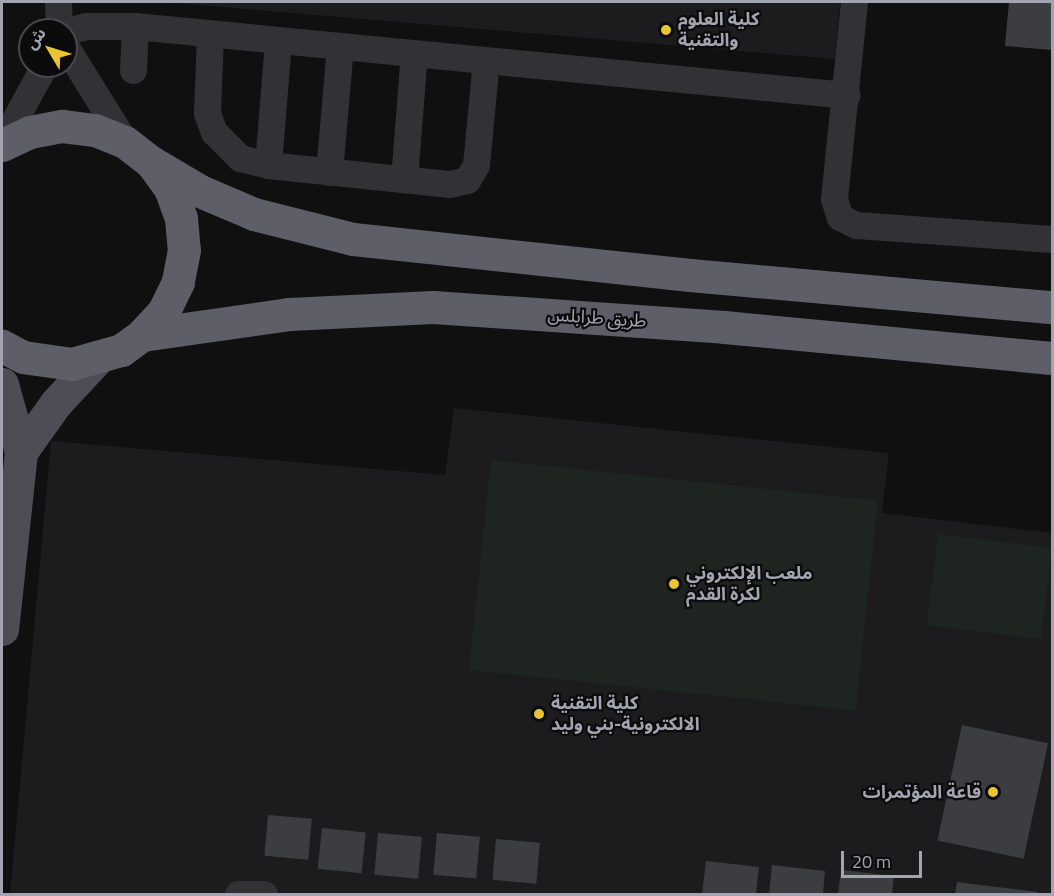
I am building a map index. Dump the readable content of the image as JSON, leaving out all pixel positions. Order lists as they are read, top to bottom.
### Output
{
  "streets": {
    "highway": ["طريق طرابلس"]
  },
  "places": [
    "كلية العلوم والتقنية",
    "ملعب الإلكتروني لكرة القدم",
    "كلية التقنية الالكترونية-بني وليد",
    "قاعة المؤتمرات"
  ],
  "scale_bar": "20 m",
  "north": "top left"
}
